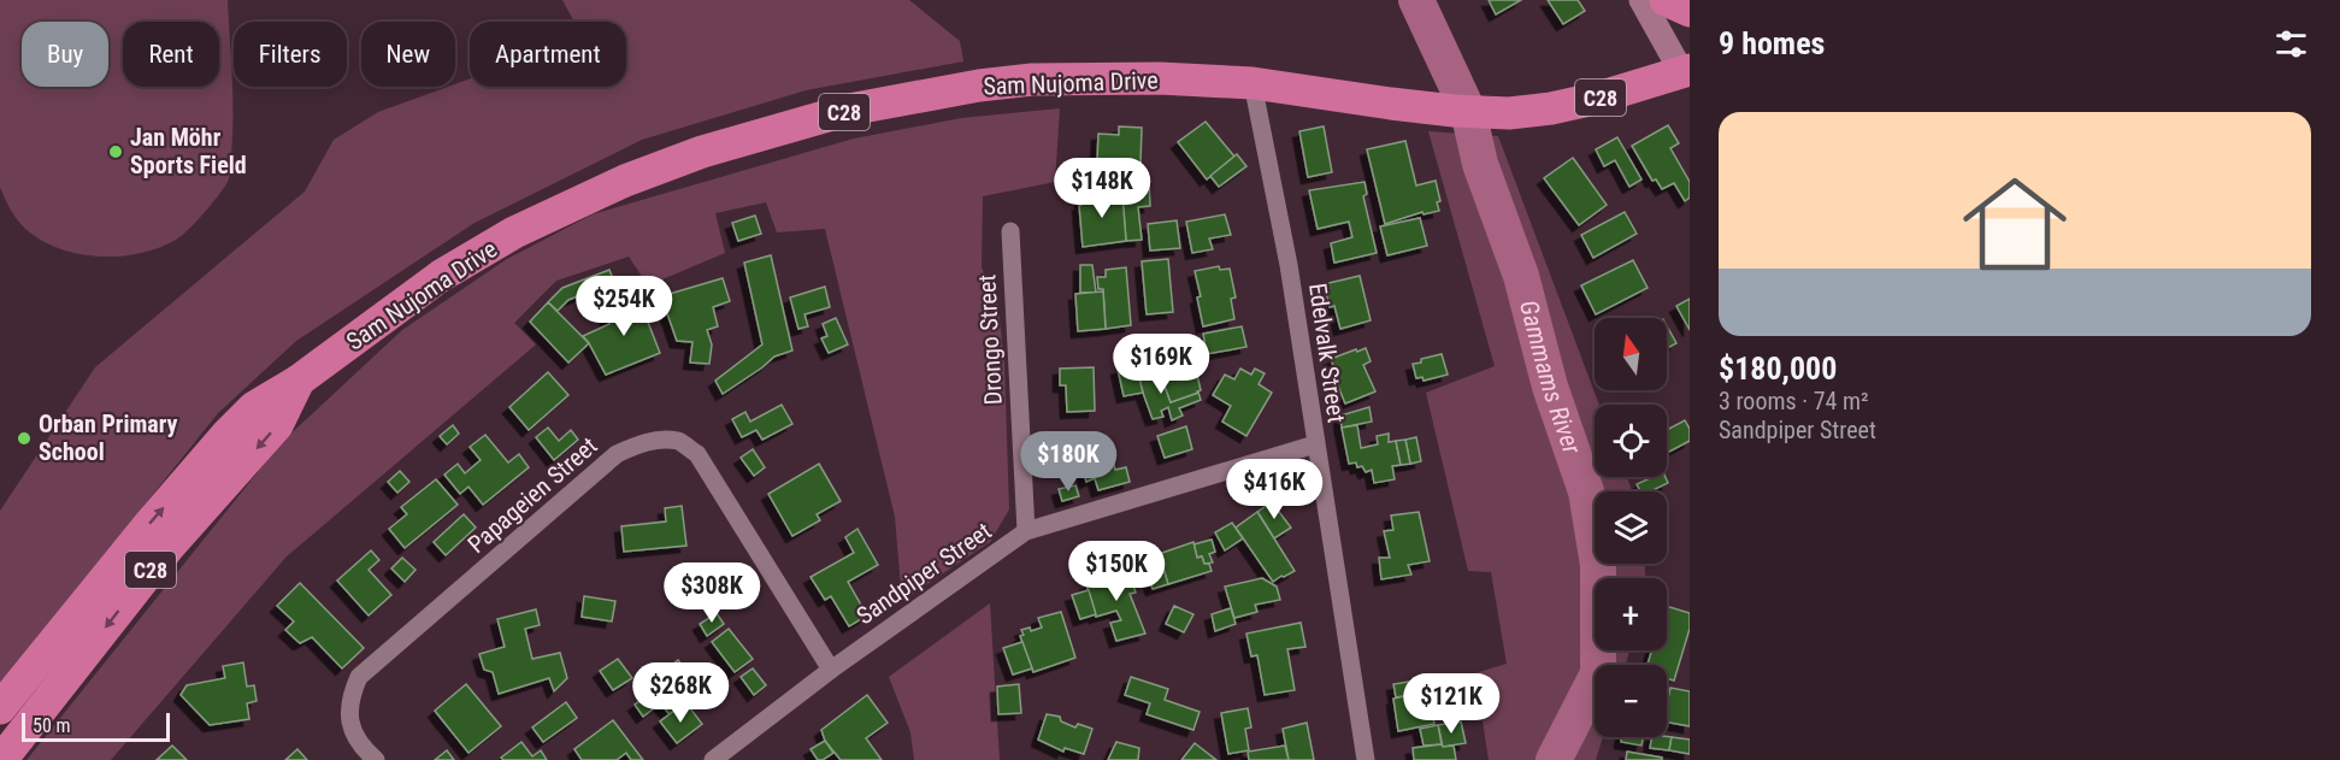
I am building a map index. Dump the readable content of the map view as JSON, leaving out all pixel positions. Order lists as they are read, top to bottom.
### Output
{
  "streets": {
    "highway": ["Sam Nujoma Drive", "C28"],
    "street": [
      "Drongo Street",
      "Edelvalk Street",
      "Papageien Street",
      "Sandpiper Street"
    ]
  },
  "crossings": [
    ["Sam Nujoma Drive", "Edelvalk Street"],
    ["Drongo Street", "Sandpiper Street"],
    ["Edelvalk Street", "Sandpiper Street"],
    ["Papageien Street", "Sandpiper Street"]
  ],
  "water": ["Gammams River"],
  "places": ["Jan Möhr Sports Field", "Orban Primary School"],
  "scale_bar": "50 m",
  "north": "top",
  "page": {
    "heading": "9 homes",
    "chip": [
      "Buy",
      "Rent",
      "Filters",
      "New",
      "Apartment"
    ],
    "list": [
      {
        "name": "$180,000",
        "note": "3 rooms · 74 m² · Sandpiper Street"
      }
    ],
    "price": [
      "$148K",
      "$254K",
      "$169K",
      "$180K",
      "$416K",
      "$150K",
      "$308K",
      "$268K",
      "$121K"
    ],
    "map_buttons": ["+", "−"],
    "scale": "50 m"
  }
}
